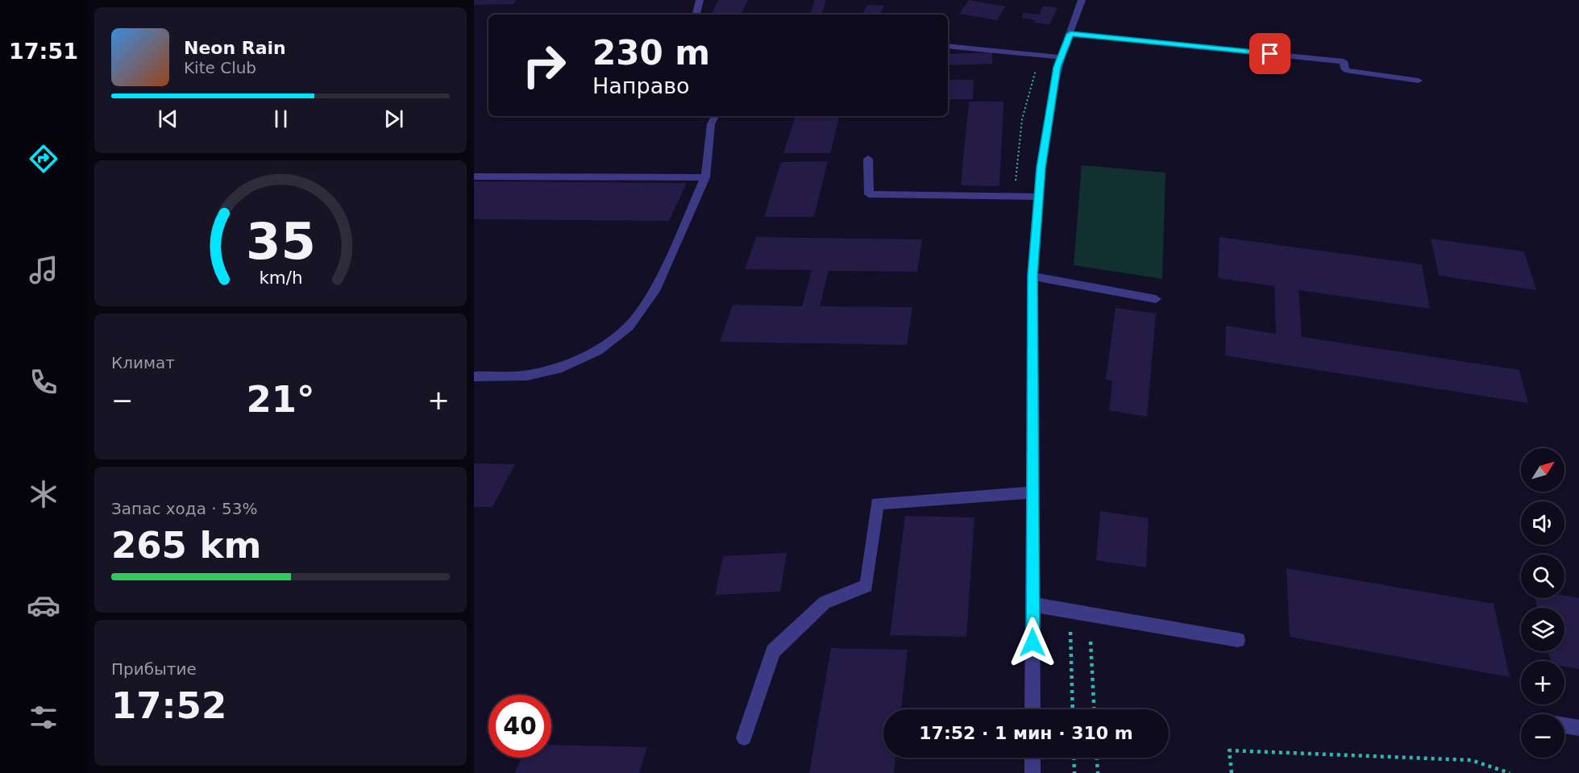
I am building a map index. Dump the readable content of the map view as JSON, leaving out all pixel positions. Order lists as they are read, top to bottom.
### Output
{
  "north": "top right",
  "page": {
    "tabs": "17:51",
    "turn": ["230 m", "Направо"],
    "song": ["Neon Rain", "Kite Club"],
    "tile": [
      "Климат",
      ["Запас хода · 53%", "265 km"],
      ["Прибытие", "17:52"]
    ],
    "heat": ["−", "21°", "+"],
    "map_buttons": ["+", "−"],
    "limit": "40",
    "trip": "17:52 · 1 мин · 310 m",
    "gauge": ["35", "km/h"]
  }
}
